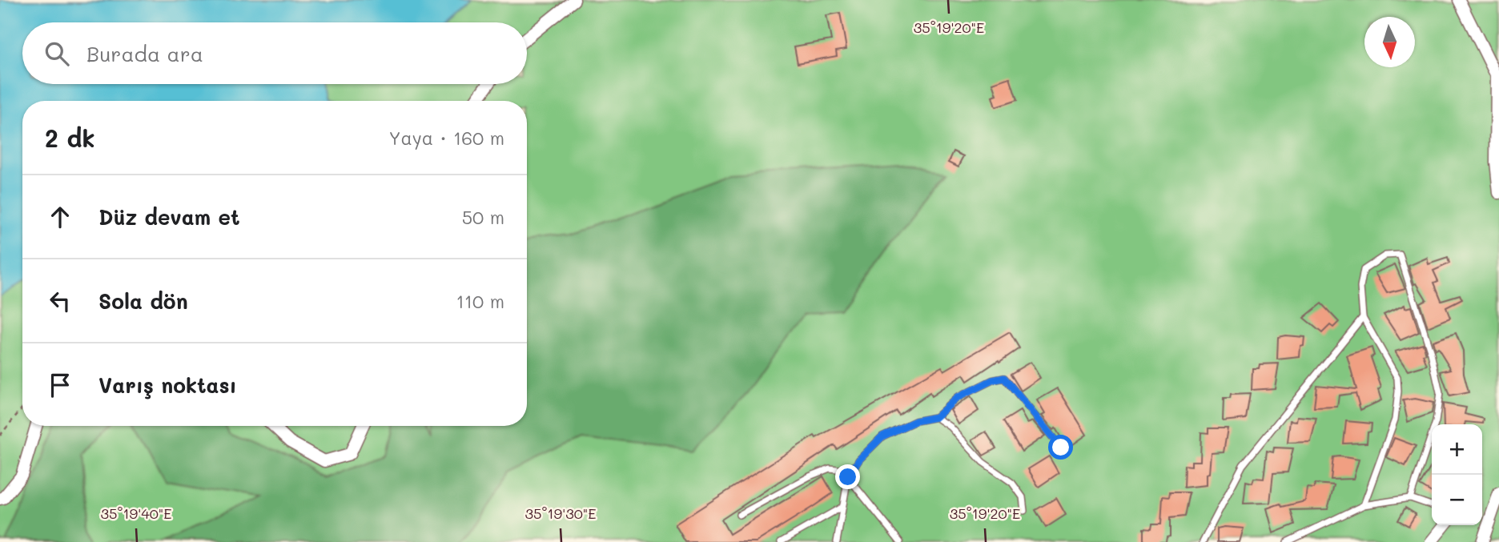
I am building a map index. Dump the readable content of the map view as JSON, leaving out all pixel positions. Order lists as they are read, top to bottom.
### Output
{
  "north": "bottom",
  "page": {
    "search": "Burada ara",
    "heading": ["2 dk", "Yaya · 160 m"],
    "list": [
      ["Düz devam et", "50 m"],
      ["Sola dön", "110 m"],
      "Varış noktası"
    ],
    "map_buttons": ["+", "−"]
  },
  "coordinates": ["35°19'20\"E", "35°19'40\"E", "35°19'30\"E"]
}
